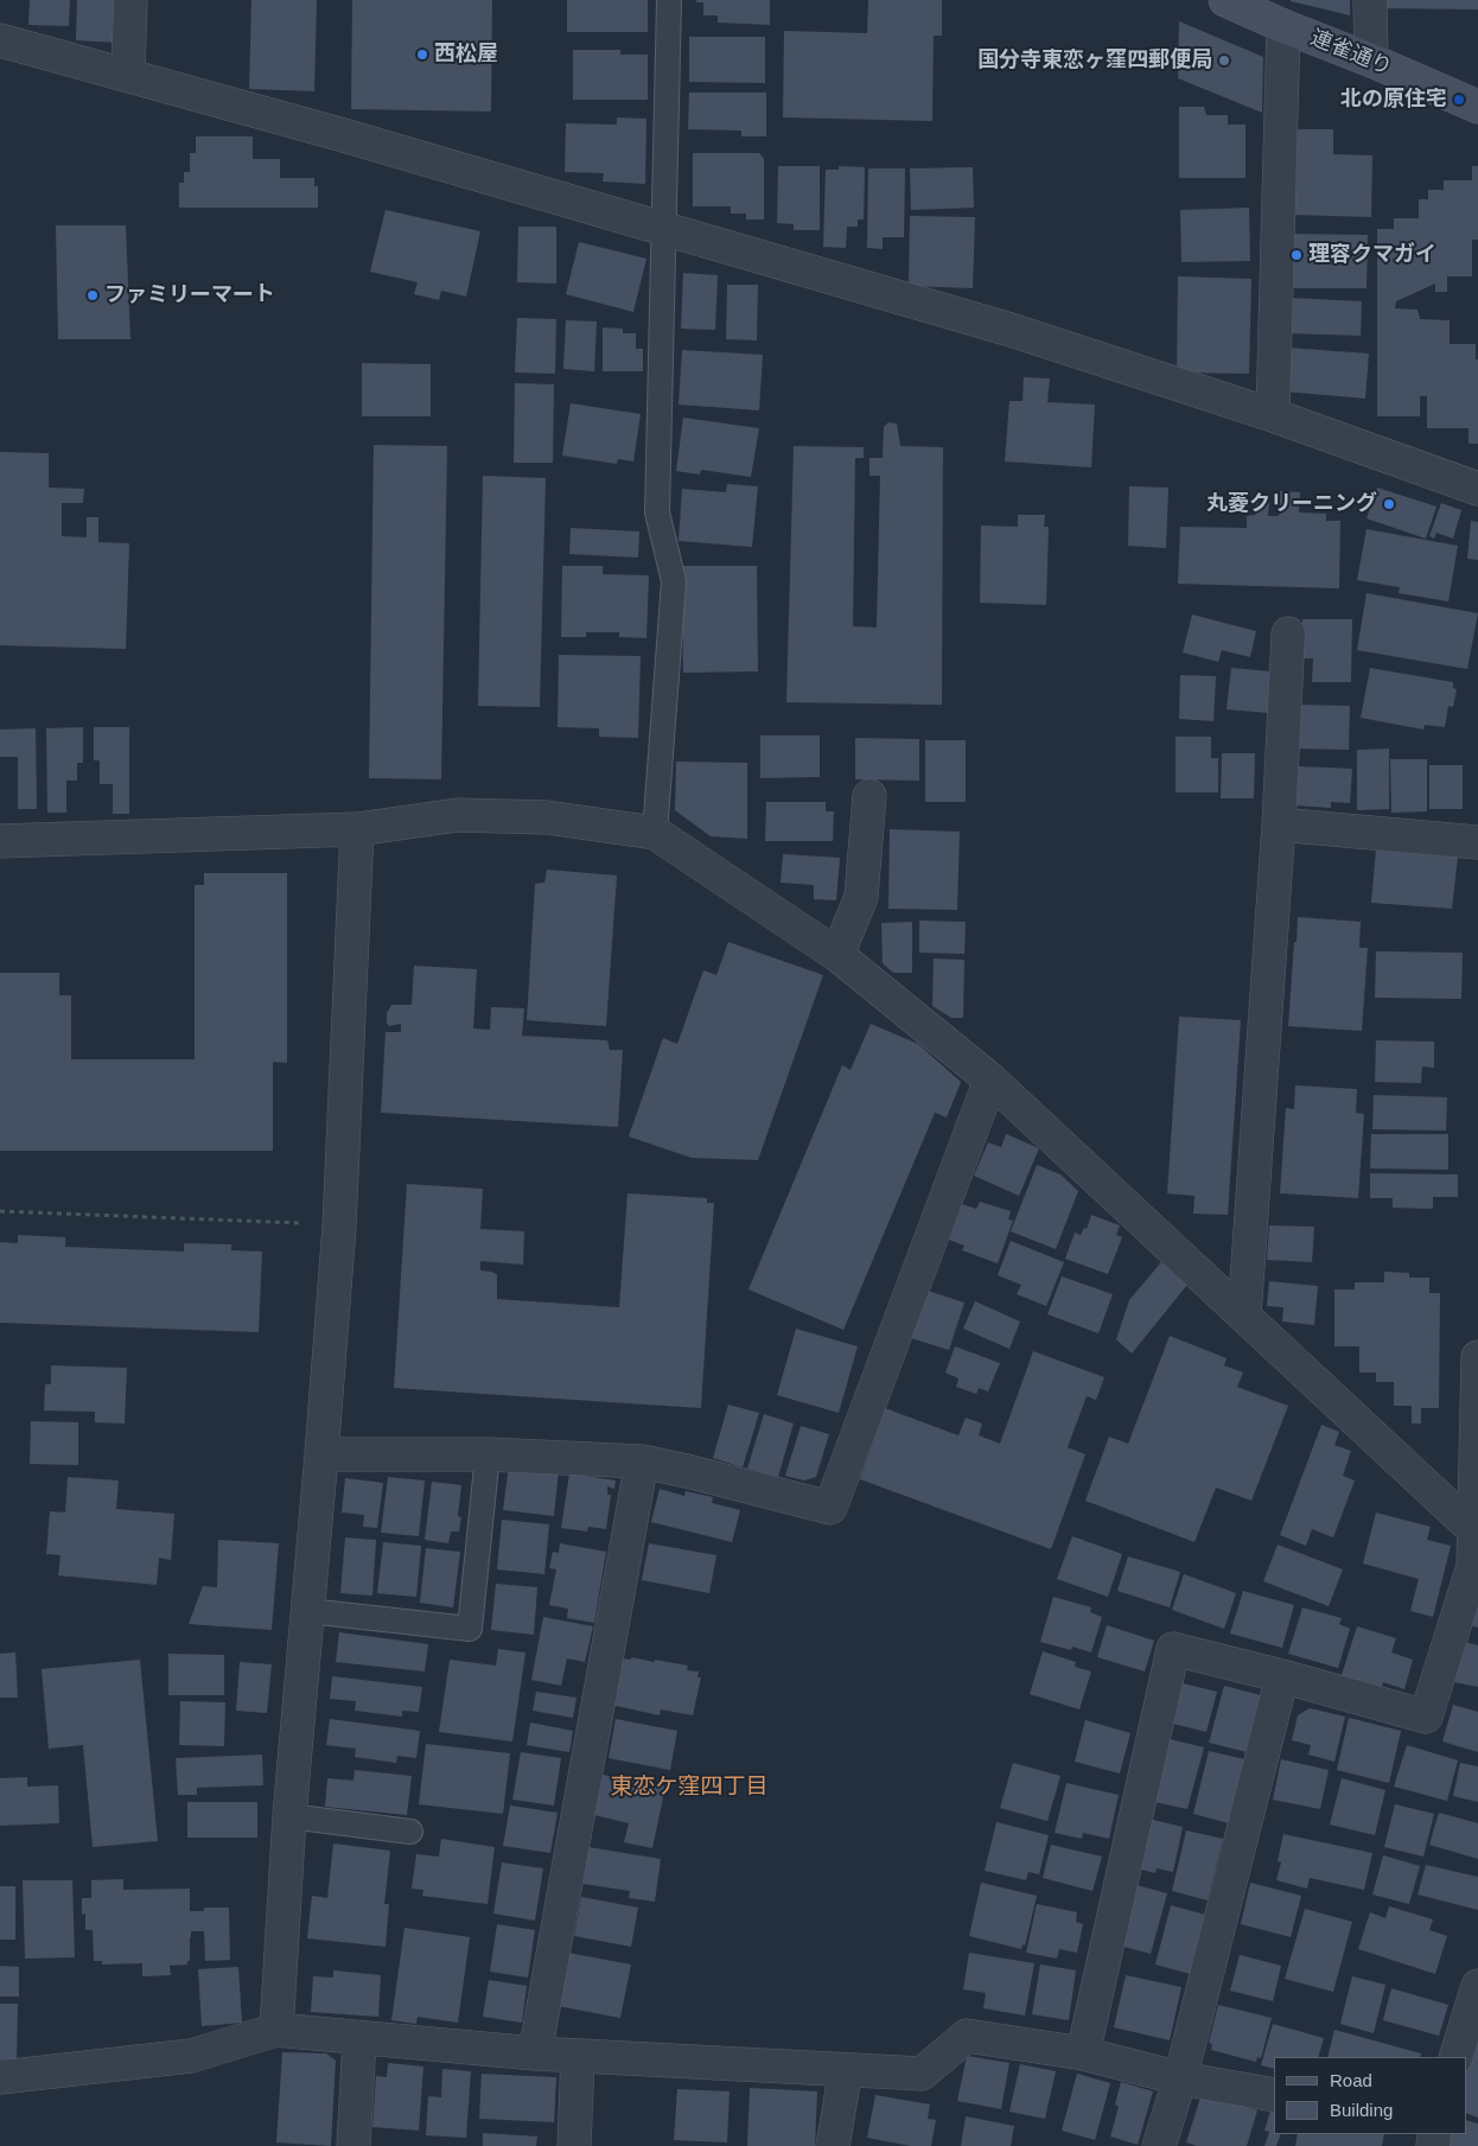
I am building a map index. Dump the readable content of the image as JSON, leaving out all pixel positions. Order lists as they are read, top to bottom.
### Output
{
  "streets": {
    "main road": ["連雀通り"]
  },
  "districts": ["東恋ケ窪四丁目"],
  "places": [
    "西松屋",
    "国分寺東恋ヶ窪四郵便局",
    "北の原住宅",
    "理容クマガイ",
    "ファミリーマート",
    "丸菱クリーニング"
  ],
  "legend": ["Road", "Building"]
}
